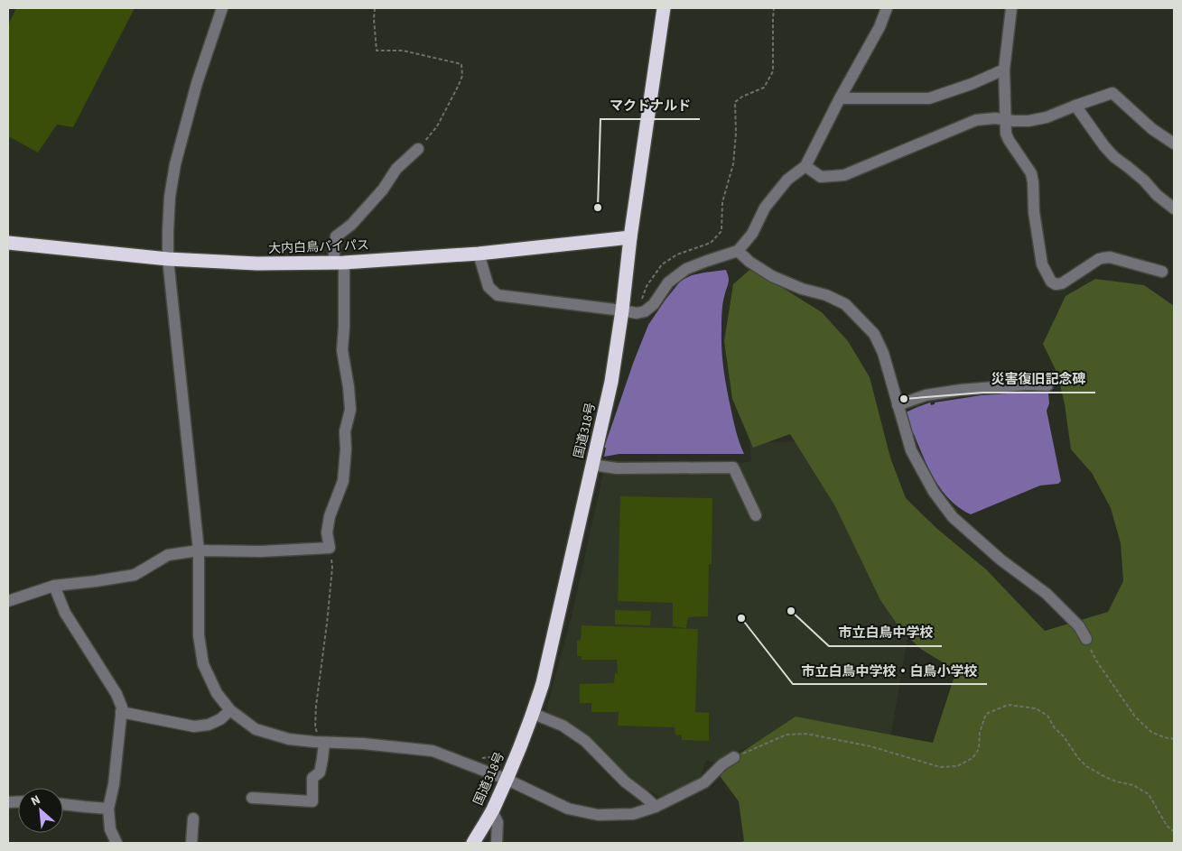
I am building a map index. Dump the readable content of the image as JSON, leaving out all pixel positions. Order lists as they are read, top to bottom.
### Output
{
  "streets": {
    "highway": ["大内白鳥バイパス", "国道318号"]
  },
  "crossings": [
    ["大内白鳥バイパス", "国道318号"]
  ],
  "places": [
    "マクドナルド",
    "災害復旧記念碑",
    "市立白鳥中学校",
    "市立白鳥中学校・白鳥小学校"
  ],
  "north": "top left"
}
